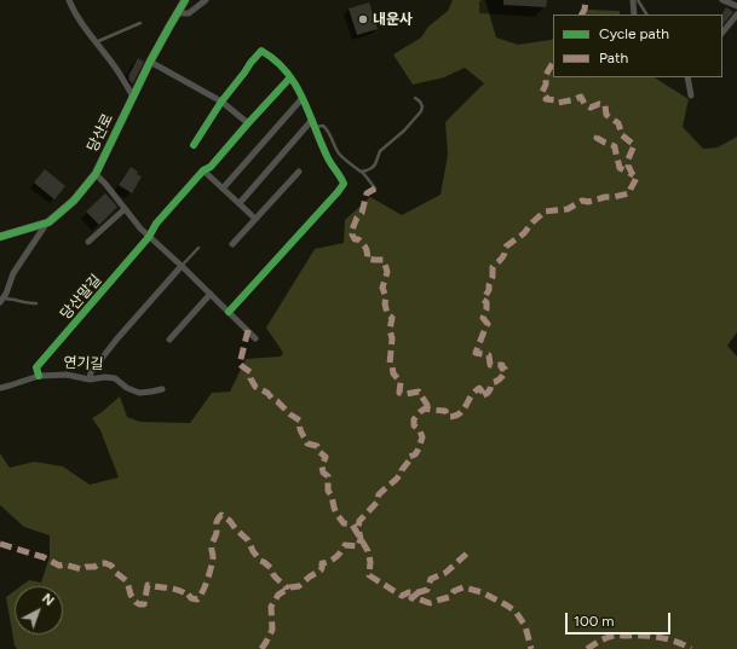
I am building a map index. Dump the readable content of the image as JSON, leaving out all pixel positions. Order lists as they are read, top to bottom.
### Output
{
  "streets": {
    "street": ["당산로", "당산말길", "연기길"]
  },
  "crossings": [
    ["당산말길", "연기길"]
  ],
  "places": ["내운사"],
  "legend": ["Cycle path", "Path"],
  "scale_bar": "100 m",
  "north": "top right"
}
